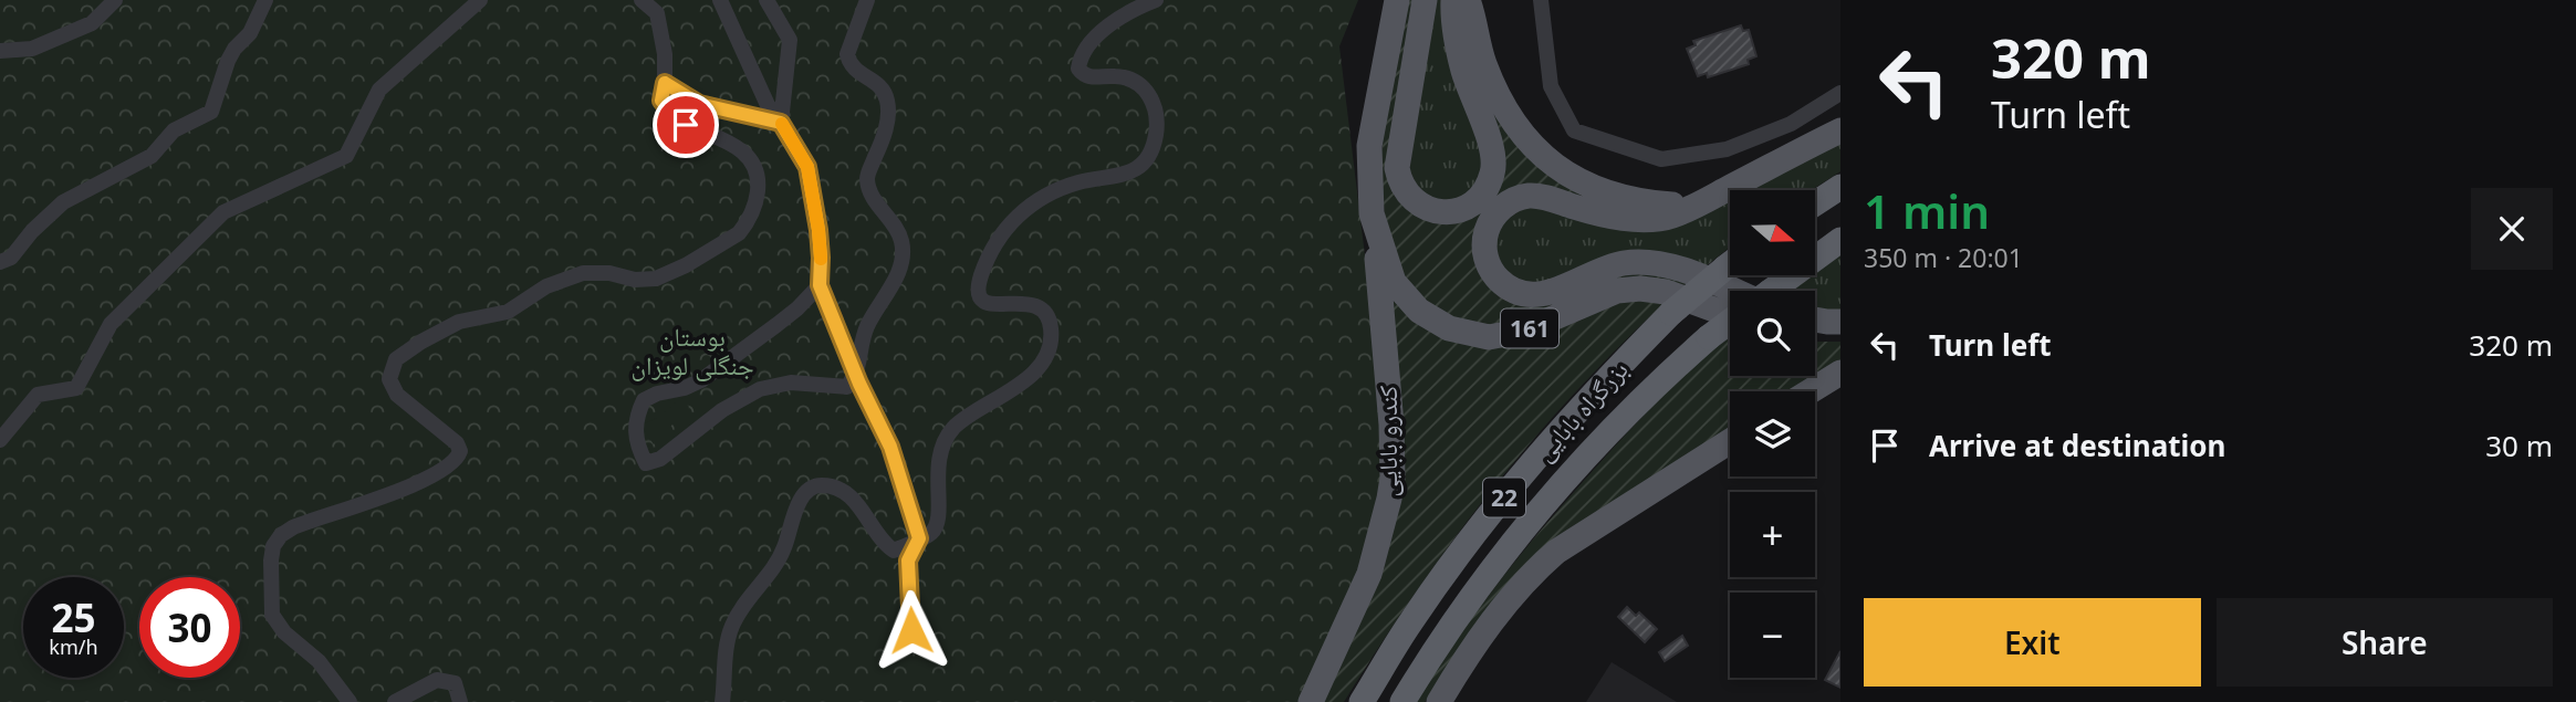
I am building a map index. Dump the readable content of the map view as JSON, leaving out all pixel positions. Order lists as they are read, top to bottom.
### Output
{
  "streets": {
    "highway": ["بزرگراه بابایی", "22"],
    "main road": ["161", "کندرو بابایی"]
  },
  "crossings": [
    ["161", "کندرو بابایی"]
  ],
  "parks": ["بوستان جنگلی لویزان"],
  "north": "right",
  "page": {
    "turn": ["320 m", "Turn left"],
    "heading": ["1 min", "350 m · 20:01"],
    "map_buttons": ["+", "−"],
    "list": [
      {
        "name": "Turn left",
        "value": "320 m"
      },
      {
        "name": "Arrive at destination",
        "value": "30 m"
      }
    ],
    "speed": "25 km/h",
    "limit": "30",
    "buttons": ["Exit", "Share"]
  }
}
